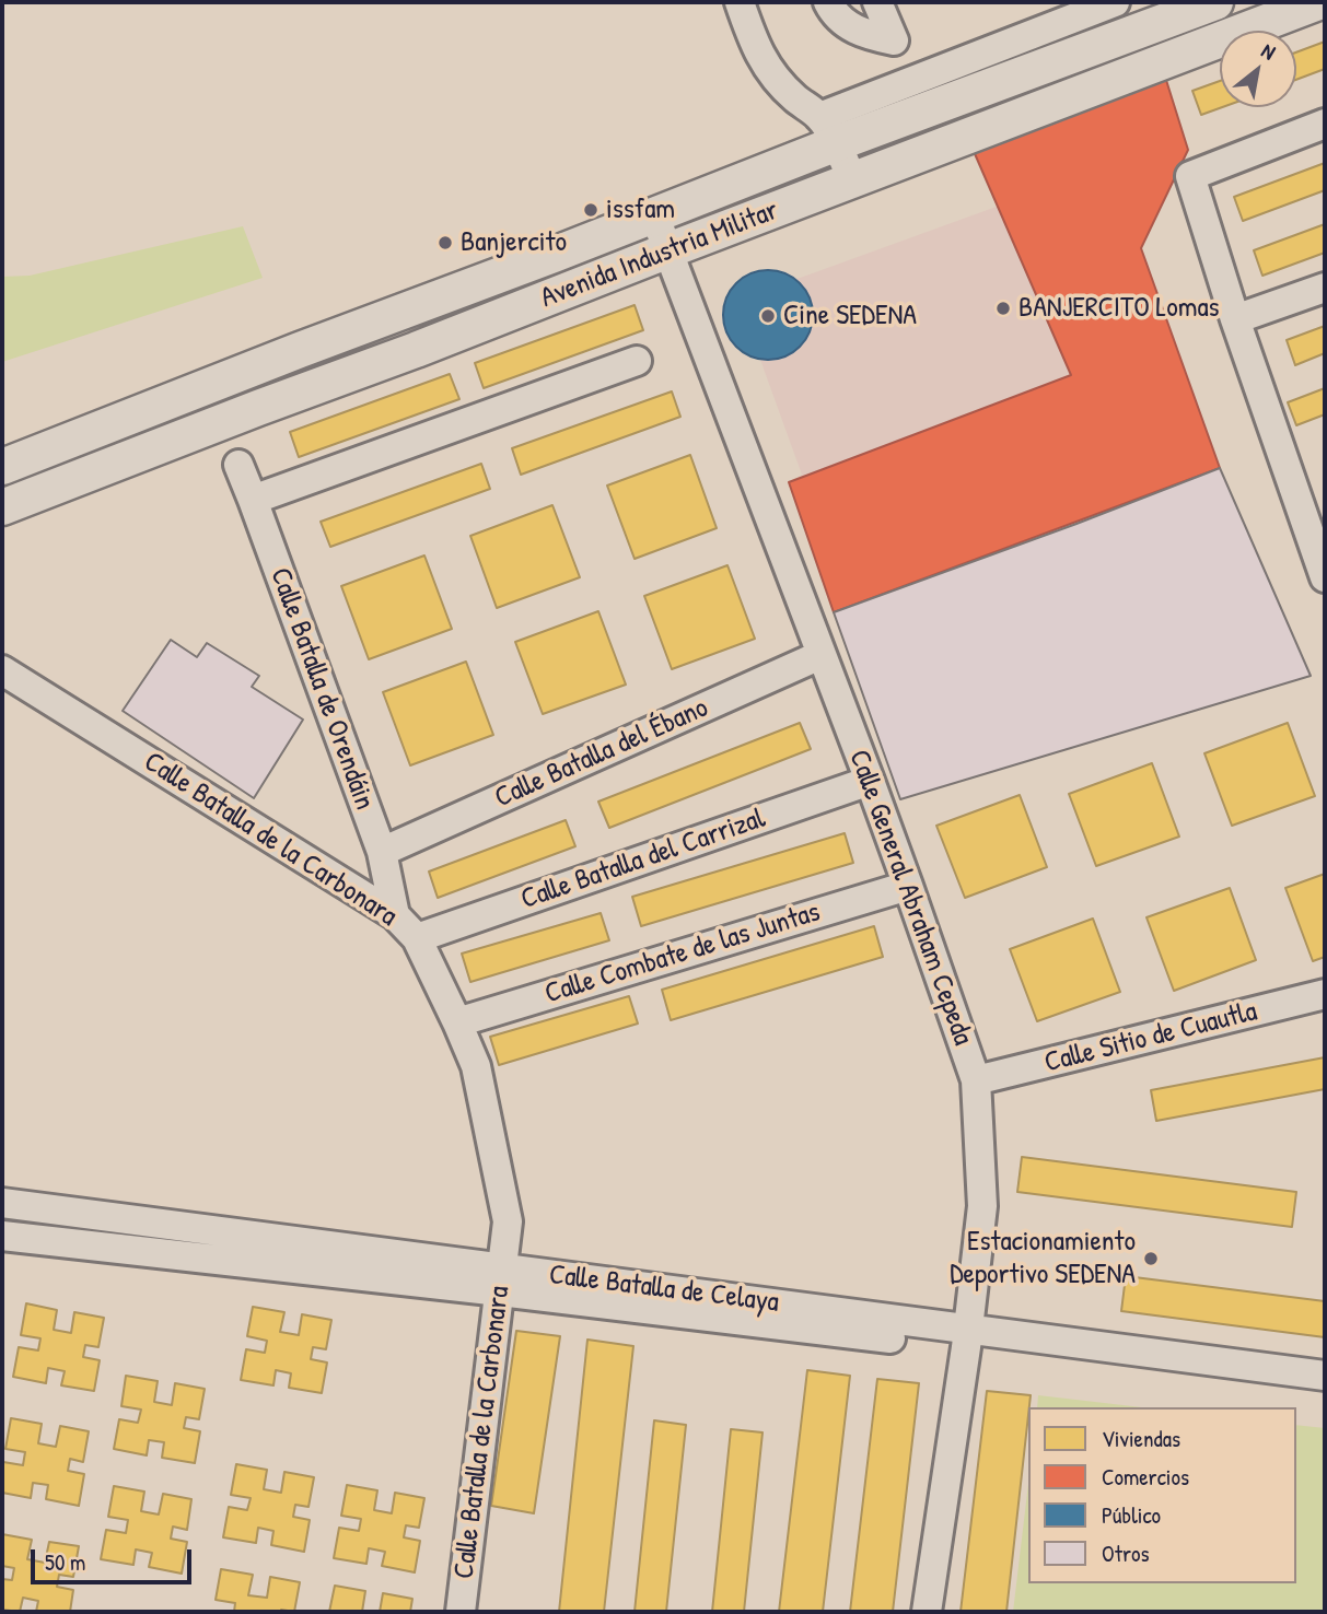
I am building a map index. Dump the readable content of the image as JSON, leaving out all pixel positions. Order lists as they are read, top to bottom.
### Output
{
  "streets": {
    "main road": ["Avenida Industria Militar"],
    "street": [
      "Calle Batalla de Orendáin",
      "Calle Batalla del Ébano",
      "Calle Batalla de la Carbonara",
      "Calle Batalla del Carrizal",
      "Calle General Abraham Cepeda",
      "Calle Combate de las Juntas",
      "Calle Sitio de Cuautla",
      "Calle Batalla de Celaya"
    ]
  },
  "crossings": [
    ["Avenida Industria Militar", "Calle General Abraham Cepeda"],
    ["Calle Batalla de Orendáin", "Calle Batalla del Ébano"],
    ["Calle Batalla de Orendáin", "Calle Batalla de la Carbonara"],
    ["Calle Batalla del Ébano", "Calle General Abraham Cepeda"],
    ["Calle Batalla de la Carbonara", "Calle Batalla del Carrizal"],
    ["Calle Batalla de la Carbonara", "Calle Combate de las Juntas"],
    ["Calle Batalla de la Carbonara", "Calle Batalla de Celaya"],
    ["Calle Batalla del Carrizal", "Calle General Abraham Cepeda"],
    ["Calle General Abraham Cepeda", "Calle Combate de las Juntas"],
    ["Calle General Abraham Cepeda", "Calle Sitio de Cuautla"],
    ["Calle General Abraham Cepeda", "Calle Batalla de Celaya"]
  ],
  "places": [
    "issfam",
    "Banjercito",
    "BANJERCITO Lomas",
    "Cine SEDENA",
    "Estacionamiento Deportivo SEDENA"
  ],
  "legend": [
    "Viviendas",
    "Comercios",
    "Público",
    "Otros"
  ],
  "scale_bar": "50 m",
  "north": "top right"
}
